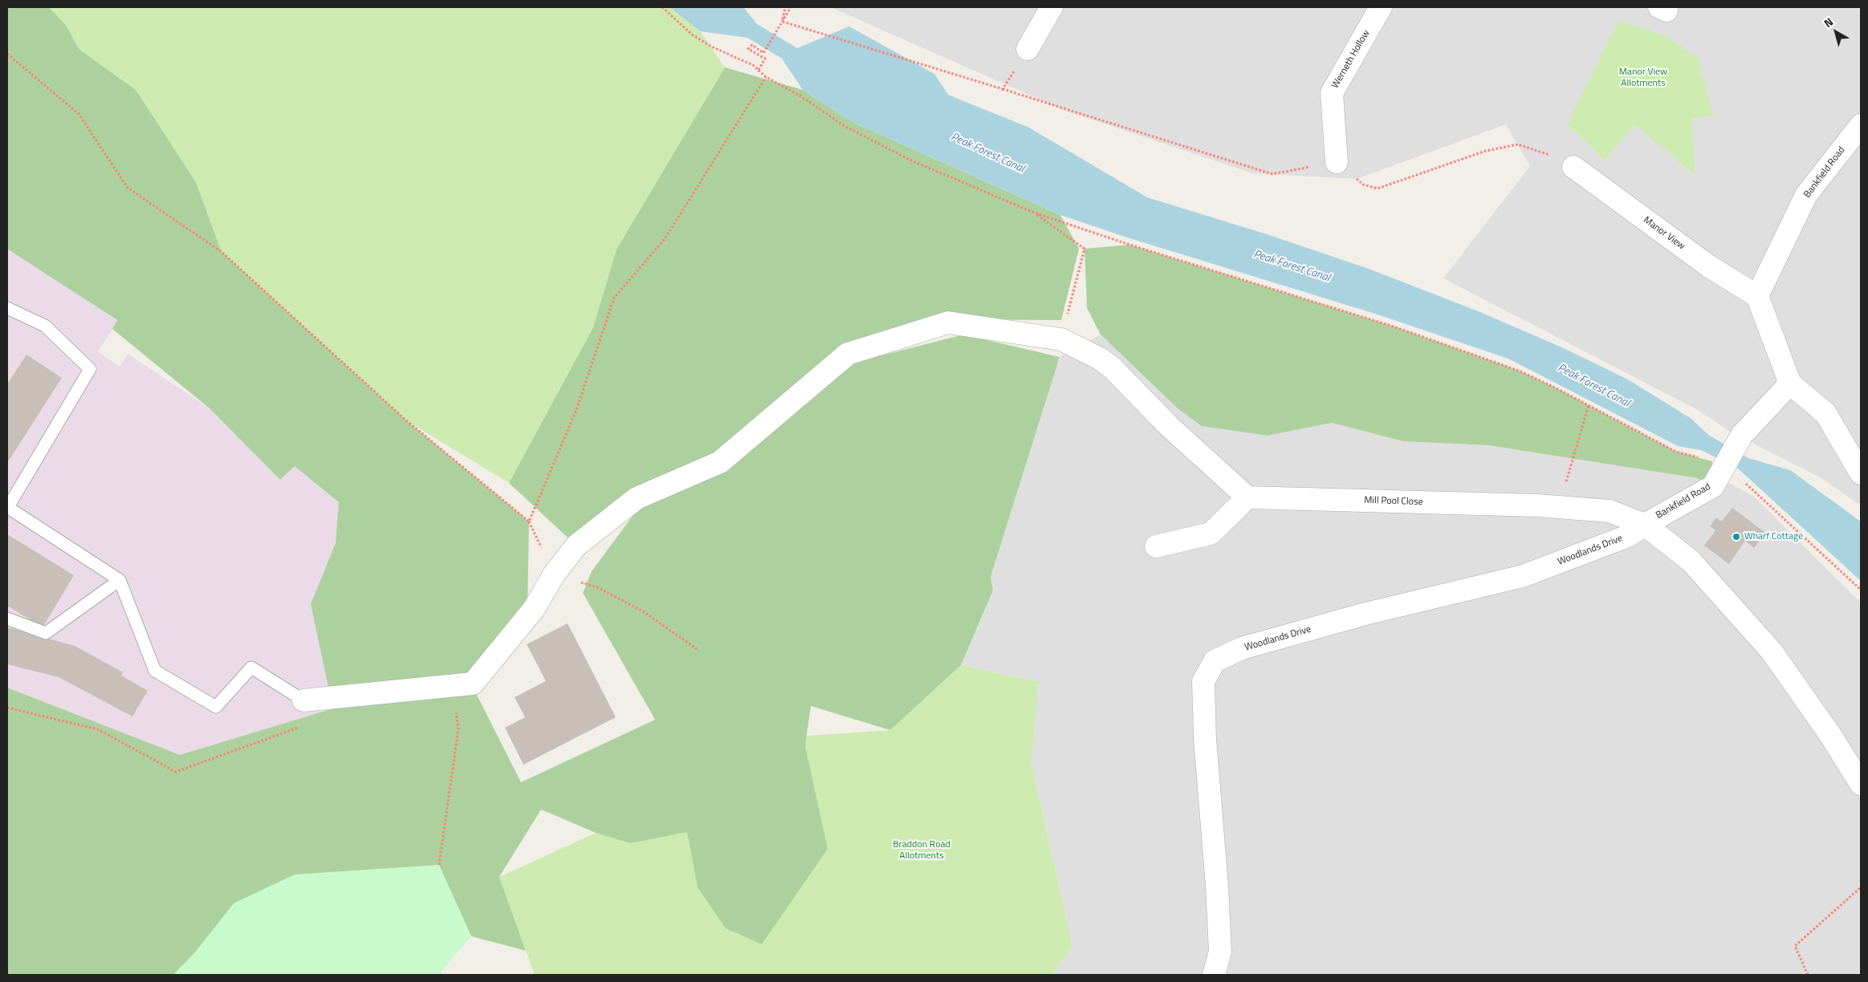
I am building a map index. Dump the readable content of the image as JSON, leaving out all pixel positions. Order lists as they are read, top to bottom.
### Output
{
  "streets": {
    "street": [
      "Werneth Hollow",
      "Bankfield Road",
      "Manor View",
      "Mill Pool Close",
      "Woodlands Drive"
    ]
  },
  "crossings": [
    ["Bankfield Road", "Manor View"],
    ["Bankfield Road", "Mill Pool Close"],
    ["Bankfield Road", "Woodlands Drive"],
    ["Mill Pool Close", "Woodlands Drive"]
  ],
  "water": ["Peak Forest Canal"],
  "parks": ["Manor View Allotments", "Braddon Road Allotments"],
  "places": ["Wharf Cottage"],
  "north": "top left"
}
